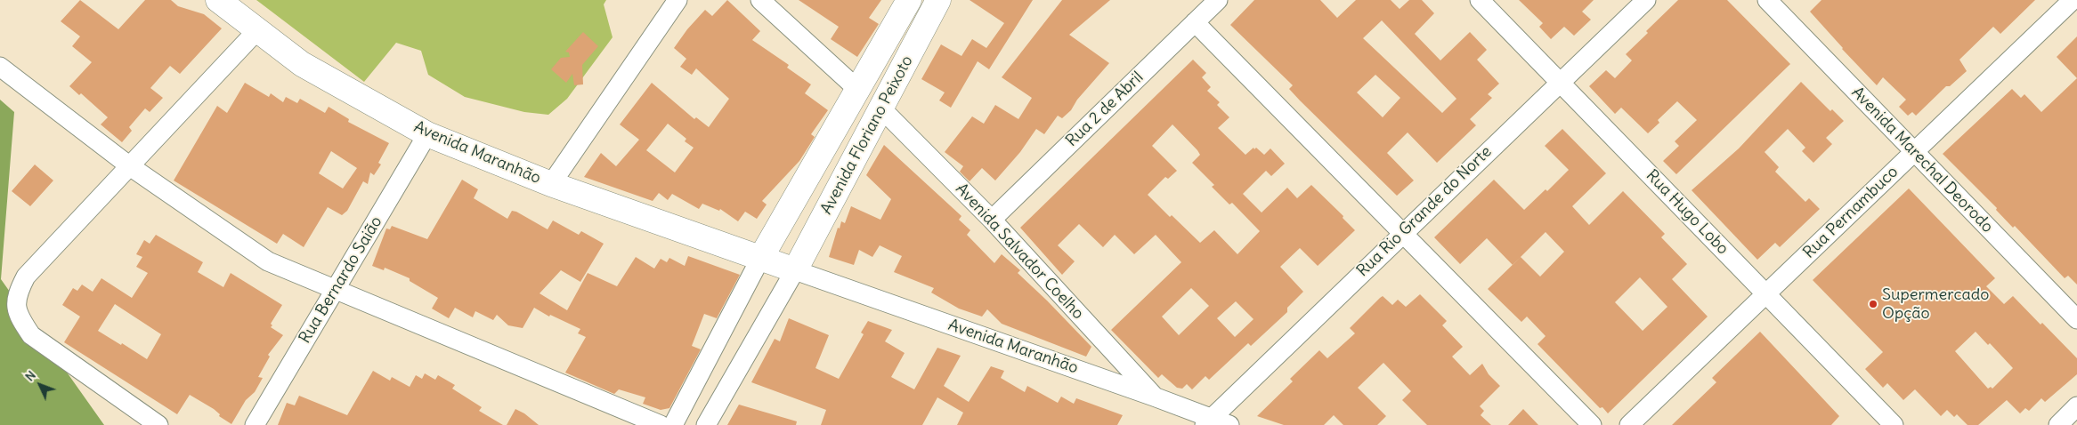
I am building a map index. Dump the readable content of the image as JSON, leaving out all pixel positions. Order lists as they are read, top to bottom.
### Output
{
  "streets": {
    "street": [
      "Rua 2 de Abril",
      "Avenida Floriano Peixoto",
      "Avenida Maranhão",
      "Avenida Marechal Deorodo",
      "Rua Rio Grande do Norte",
      "Rua Hugo Lobo",
      "Rua Pernambuco",
      "Avenida Salvador Coelho",
      "Rua Bernardo Saião"
    ]
  },
  "crossings": [
    ["Rua 2 de Abril", "Avenida Salvador Coelho"],
    ["Avenida Floriano Peixoto", "Avenida Maranhão"],
    ["Avenida Floriano Peixoto", "Avenida Salvador Coelho"],
    ["Avenida Maranhão", "Rua Rio Grande do Norte"],
    ["Avenida Maranhão", "Avenida Salvador Coelho"],
    ["Avenida Maranhão", "Rua Bernardo Saião"],
    ["Avenida Marechal Deorodo", "Rua Pernambuco"],
    ["Rua Rio Grande do Norte", "Rua Hugo Lobo"],
    ["Rua Hugo Lobo", "Rua Pernambuco"]
  ],
  "places": ["Supermercado Opção"],
  "north": "top left"
}
